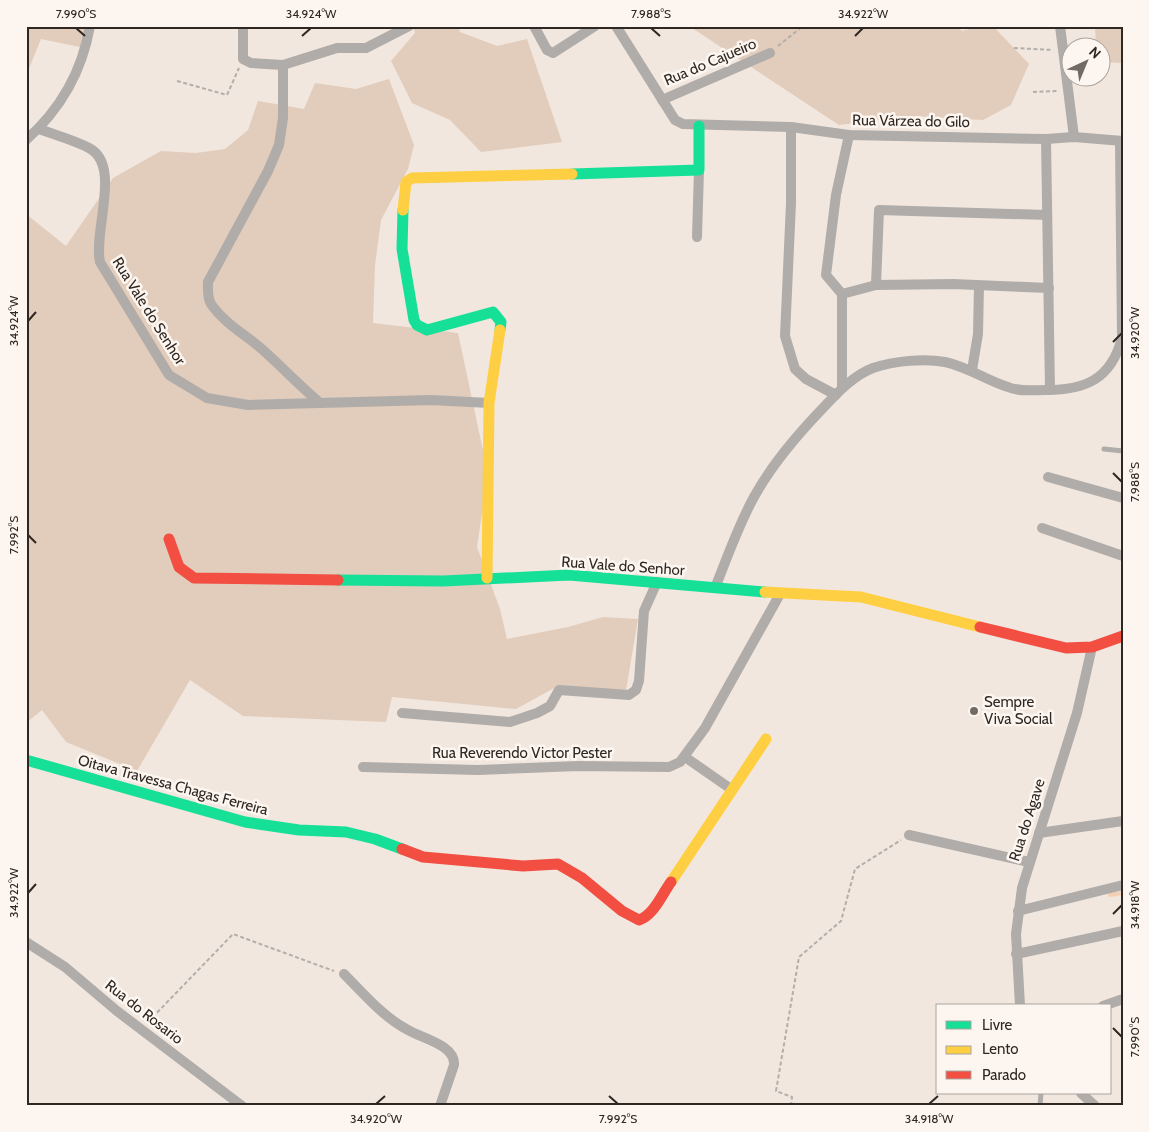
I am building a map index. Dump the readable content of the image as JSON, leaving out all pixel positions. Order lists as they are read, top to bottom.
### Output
{
  "streets": {
    "street": [
      "Rua do Cajueiro",
      "Rua Várzea do Gilo",
      "Rua Vale do Senhor",
      "Rua Reverendo Victor Pester",
      "Oitava Travessa Chagas Ferreira",
      "Rua do Agave",
      "Rua do Rosario"
    ]
  },
  "crossings": [
    ["Rua do Cajueiro", "Rua Várzea do Gilo"],
    ["Rua Vale do Senhor", "Rua do Agave"]
  ],
  "places": ["Sempre Viva Social"],
  "legend": ["Livre", "Lento", "Parado"],
  "north": "top right",
  "coordinates": [
    "7.990°S",
    "34.924°W",
    "7.988°S",
    "34.922°W",
    "34.920°W",
    "7.992°S",
    "34.918°W"
  ]
}
